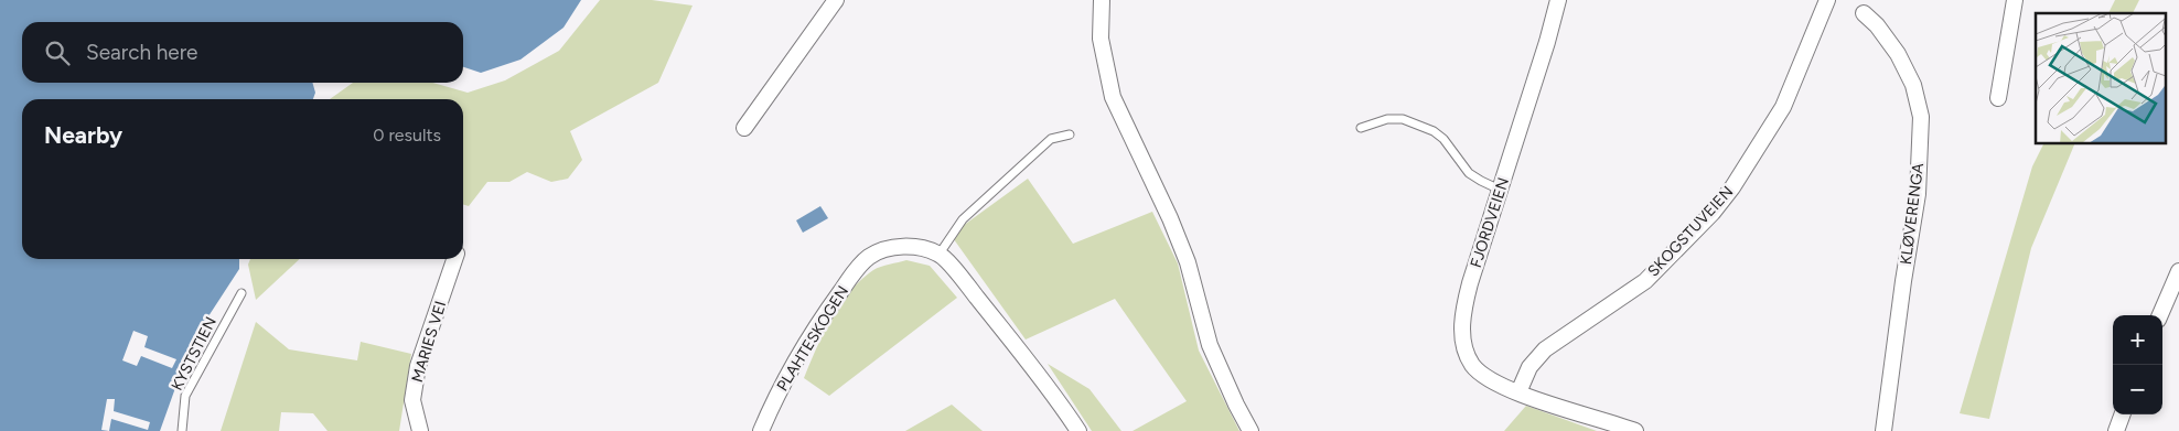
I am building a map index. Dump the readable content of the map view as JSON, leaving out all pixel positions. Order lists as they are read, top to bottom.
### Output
{
  "streets": {
    "street": [
      "KLØVERENGA",
      "FJORDVEIEN",
      "SKOGSTUVEIEN",
      "PLAHTESKOGEN",
      "MARIES VEI"
    ],
    "lane": ["KYSTSTIEN"]
  },
  "crossings": [
    ["FJORDVEIEN", "SKOGSTUVEIEN"]
  ],
  "page": {
    "search": "Search here",
    "heading": ["Nearby", "0 results"],
    "map_buttons": ["+", "−"]
  }
}
